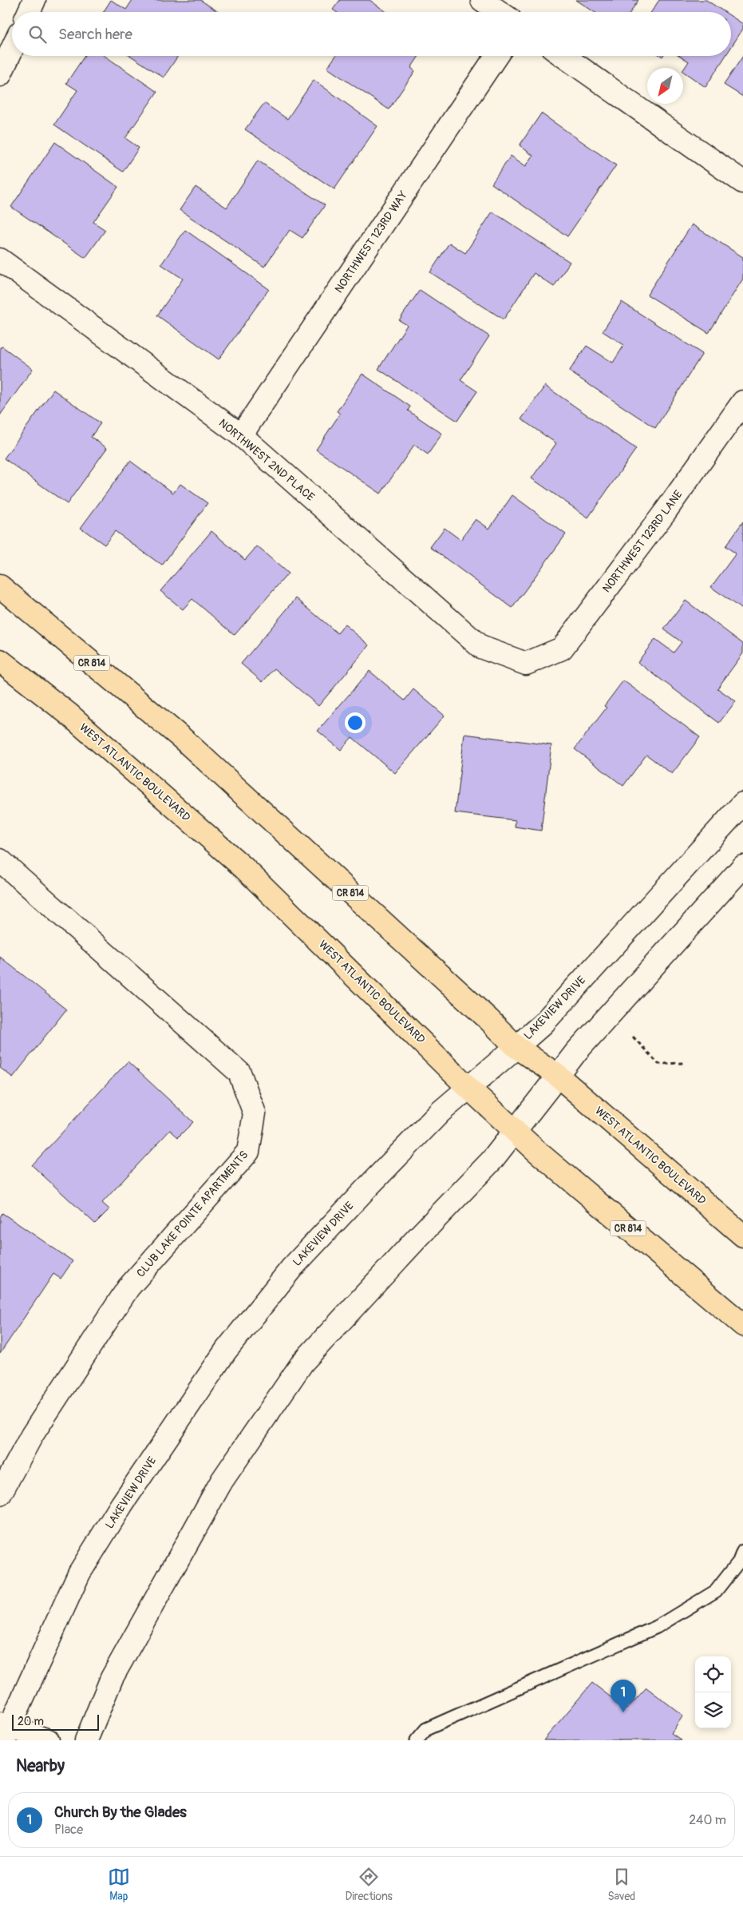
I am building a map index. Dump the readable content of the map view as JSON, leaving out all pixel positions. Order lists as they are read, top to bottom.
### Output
{
  "streets": {
    "main road": ["CR 814", "WEST ATLANTIC BOULEVARD"],
    "street": [
      "NORTHWEST 123RD WAY",
      "NORTHWEST 2ND PLACE",
      "NORTHWEST 123RD LANE",
      "LAKEVIEW DRIVE",
      "CLUB LAKE POINTE APARTMENTS"
    ]
  },
  "crossings": [
    ["NORTHWEST 123RD WAY", "NORTHWEST 2ND PLACE"],
    ["NORTHWEST 2ND PLACE", "NORTHWEST 123RD LANE"],
    ["WEST ATLANTIC BOULEVARD", "LAKEVIEW DRIVE"]
  ],
  "scale_bar": "20 m",
  "north": "bottom left",
  "page": {
    "search": "Search here",
    "pins": "1",
    "scale": "20 m",
    "heading": "Nearby",
    "list": [
      {
        "mark": "1",
        "name": "Church By the Glades",
        "note": "Place",
        "value": "240 m"
      }
    ],
    "nav": ["Map", "Directions", "Saved"]
  }
}
